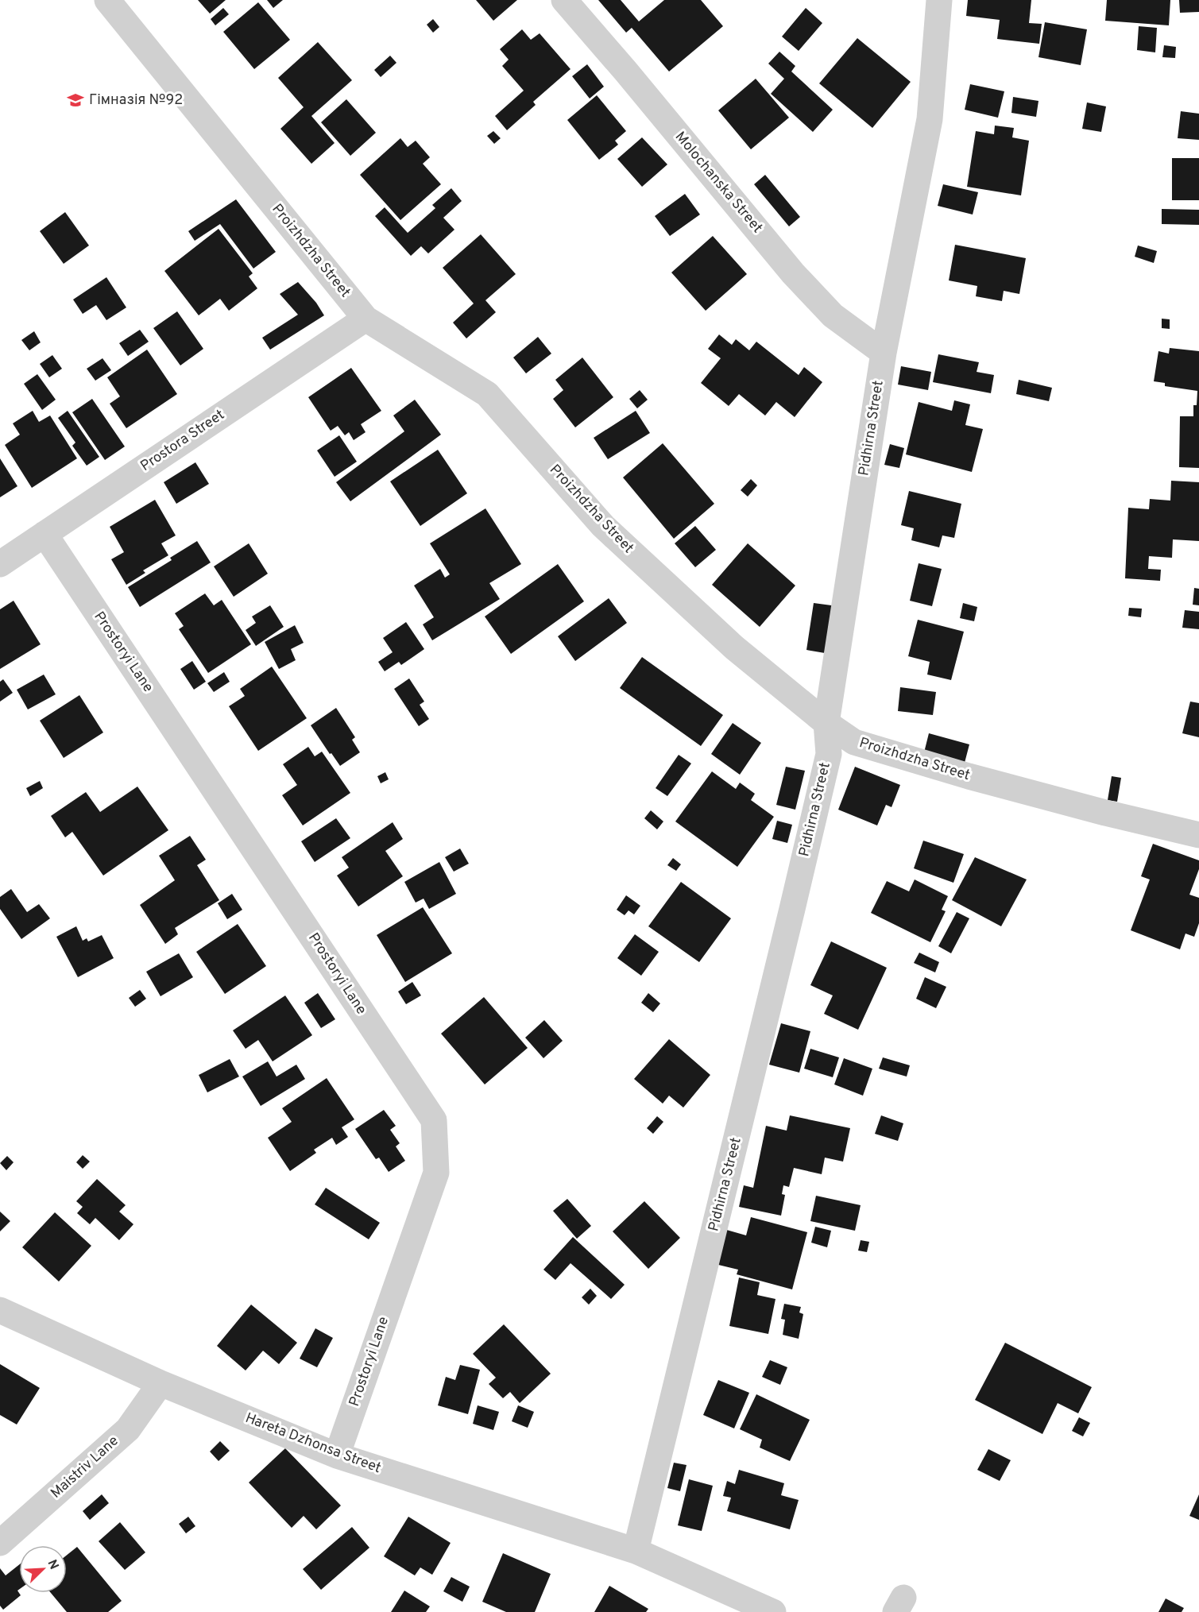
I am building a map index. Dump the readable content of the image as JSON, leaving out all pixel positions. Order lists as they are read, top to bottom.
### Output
{
  "streets": {
    "street": [
      "Molochanska Street",
      "Proizhdzha Street",
      "Pidhirna Street",
      "Prostora Street",
      "Prostoryi Lane",
      "Hareta Dzhonsa Street",
      "Maistriv Lane"
    ]
  },
  "crossings": [
    ["Molochanska Street", "Pidhirna Street"],
    ["Proizhdzha Street", "Pidhirna Street"],
    ["Proizhdzha Street", "Prostora Street"],
    ["Pidhirna Street", "Hareta Dzhonsa Street"],
    ["Prostora Street", "Prostoryi Lane"],
    ["Prostoryi Lane", "Hareta Dzhonsa Street"],
    ["Hareta Dzhonsa Street", "Maistriv Lane"]
  ],
  "places": {
    "school or university": ["Гімназія №92"]
  },
  "north": "top right"
}
